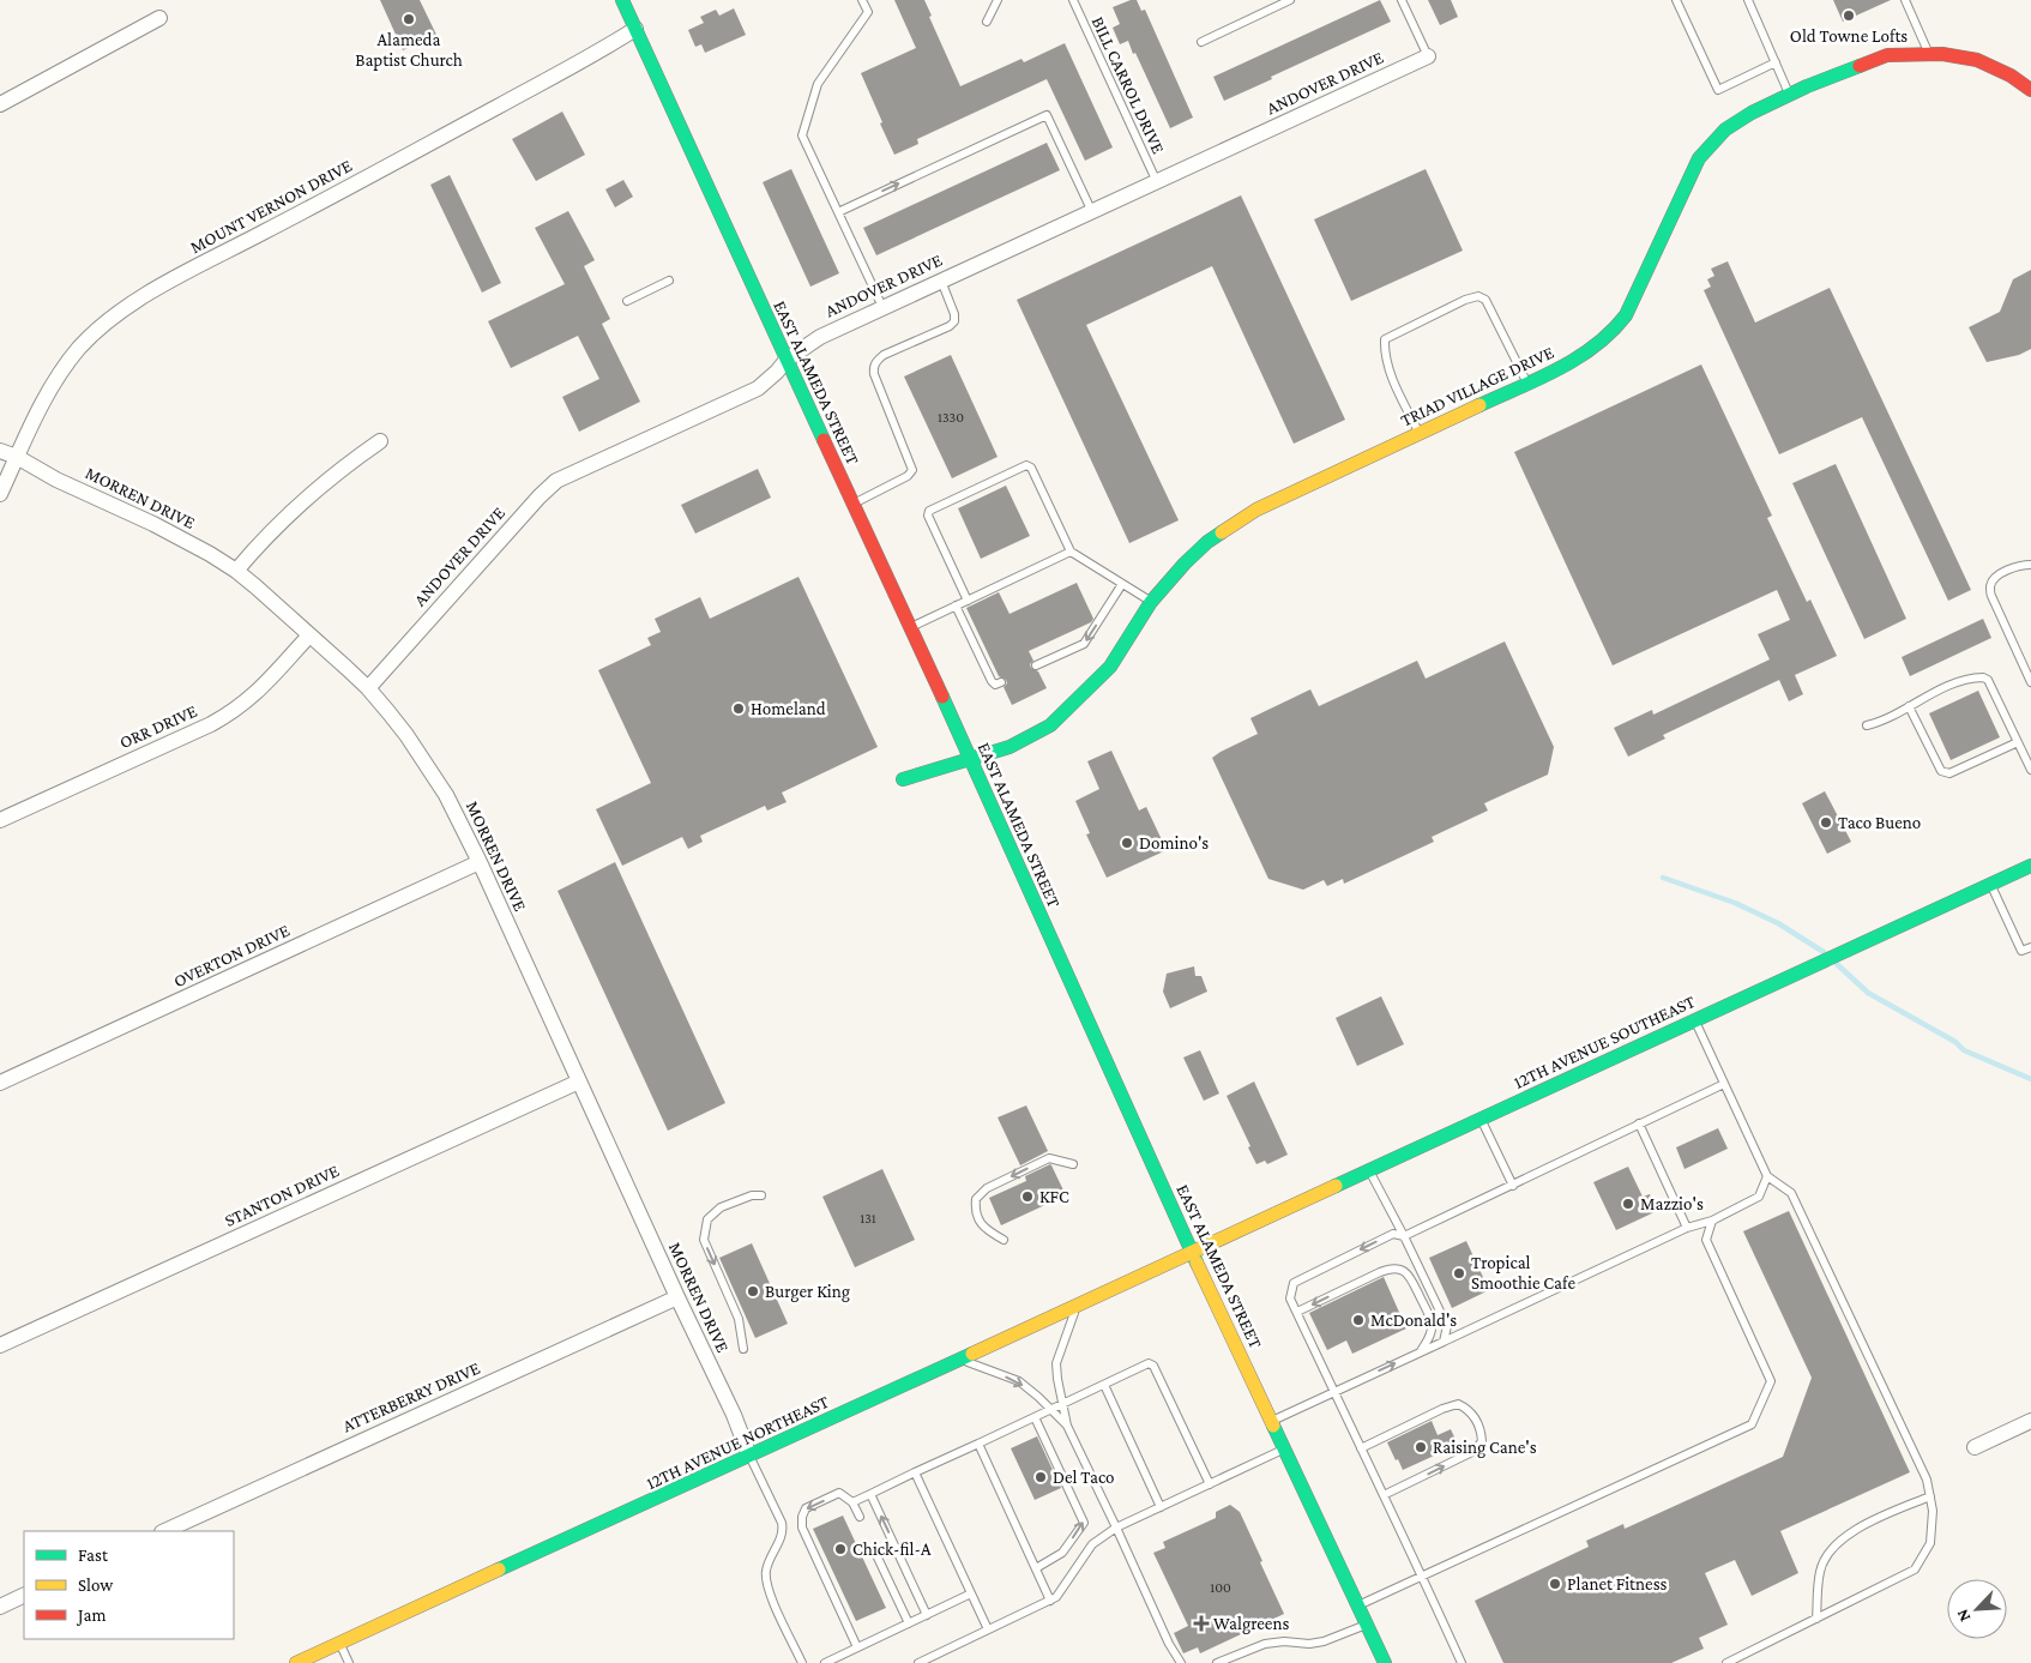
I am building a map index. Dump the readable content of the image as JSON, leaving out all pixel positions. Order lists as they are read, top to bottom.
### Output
{
  "streets": {
    "street": [
      "ANDOVER DRIVE",
      "MOUNT VERNON DRIVE",
      "EAST ALAMEDA STREET",
      "TRIAD VILLAGE DRIVE",
      "MORREN DRIVE",
      "ORR DRIVE",
      "OVERTON DRIVE",
      "12TH AVENUE SOUTHEAST",
      "STANTON DRIVE",
      "ATTERBERRY DRIVE",
      "12TH AVENUE NORTHEAST"
    ],
    "lane": ["BILL CARROL DRIVE"]
  },
  "crossings": [
    ["ANDOVER DRIVE", "BILL CARROL DRIVE"],
    ["ANDOVER DRIVE", "EAST ALAMEDA STREET"],
    ["ANDOVER DRIVE", "MORREN DRIVE"],
    ["MOUNT VERNON DRIVE", "EAST ALAMEDA STREET"],
    ["MOUNT VERNON DRIVE", "MORREN DRIVE"],
    ["EAST ALAMEDA STREET", "TRIAD VILLAGE DRIVE"],
    ["EAST ALAMEDA STREET", "12TH AVENUE SOUTHEAST"],
    ["EAST ALAMEDA STREET", "12TH AVENUE NORTHEAST"],
    ["MORREN DRIVE", "ORR DRIVE"],
    ["MORREN DRIVE", "OVERTON DRIVE"],
    ["MORREN DRIVE", "STANTON DRIVE"],
    ["MORREN DRIVE", "ATTERBERRY DRIVE"],
    ["MORREN DRIVE", "12TH AVENUE NORTHEAST"],
    ["12TH AVENUE SOUTHEAST", "12TH AVENUE NORTHEAST"]
  ],
  "places": {
    "other": [
      "Old Towne Lofts",
      "Alameda Baptist Church",
      "Homeland",
      "Taco Bueno",
      "Domino's",
      "KFC",
      "Mazzio's",
      "Tropical Smoothie Cafe",
      "Burger King",
      "McDonald's",
      "Raising Cane's",
      "Del Taco",
      "Chick-fil-A",
      "Planet Fitness"
    ],
    "health": ["Walgreens"]
  },
  "house_numbers": ["1330", "131", "100"],
  "legend": ["Fast", "Slow", "Jam"],
  "north": "bottom left"
}
